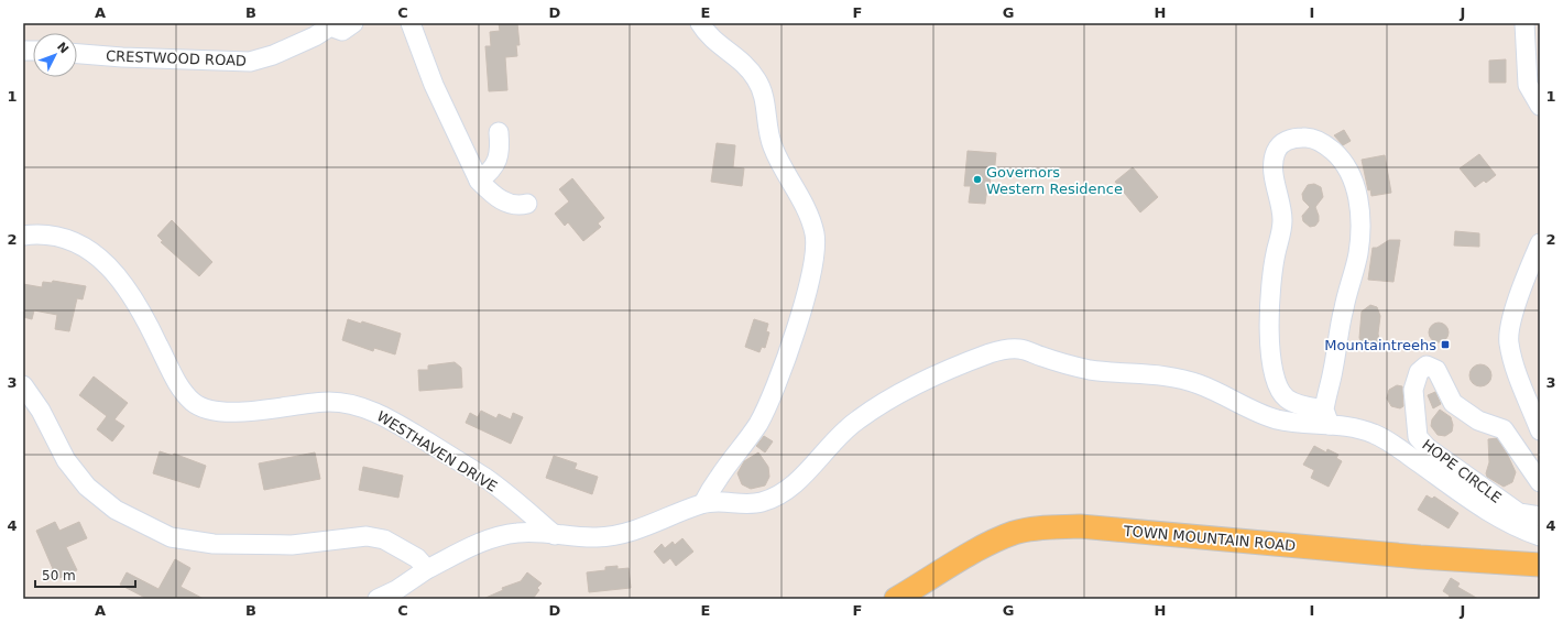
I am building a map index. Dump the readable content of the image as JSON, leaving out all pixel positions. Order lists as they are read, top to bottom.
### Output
{
  "streets": {
    "main road": ["TOWN MOUNTAIN ROAD"],
    "street": ["CRESTWOOD ROAD", "WESTHAVEN DRIVE", "HOPE CIRCLE"]
  },
  "places": {
    "other": ["Governors Western Residence"],
    "transit": ["Mountaintreehs"]
  },
  "scale_bar": "50 m",
  "north": "top right",
  "grid": {
    "columns": [
      "A",
      "B",
      "C",
      "D",
      "E",
      "F",
      "G",
      "H",
      "I",
      "J"
    ],
    "rows": [
      "1",
      "2",
      "3",
      "4"
    ]
  }
}
